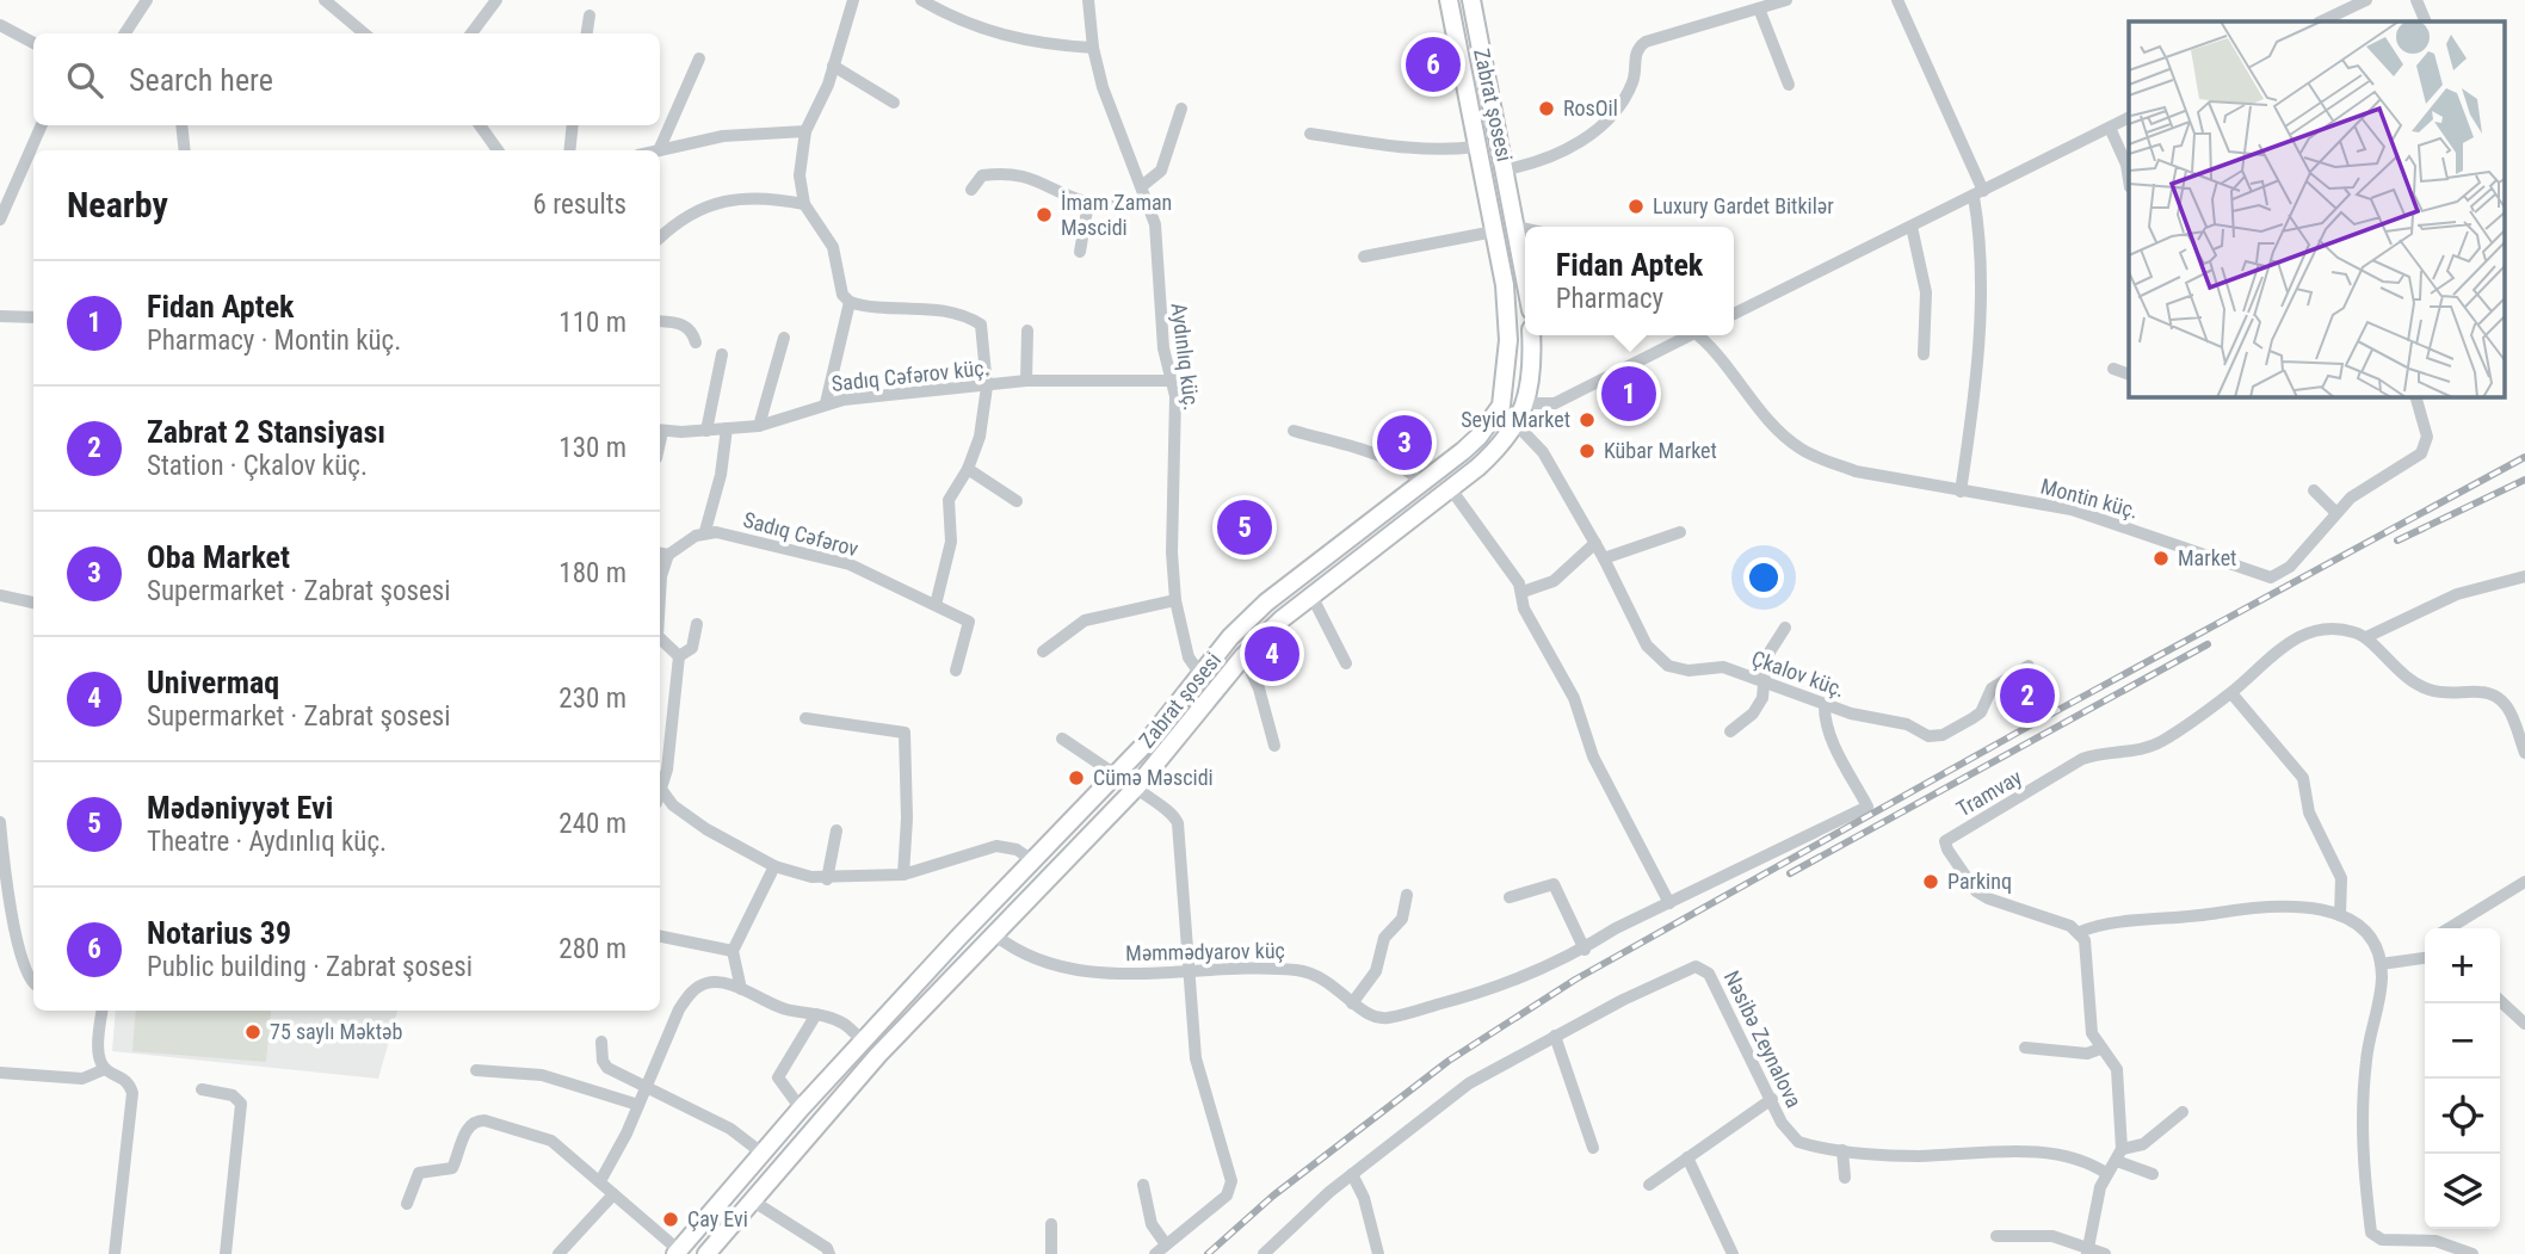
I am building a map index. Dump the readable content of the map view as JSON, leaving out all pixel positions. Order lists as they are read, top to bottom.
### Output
{
  "streets": {
    "main road": ["Zabrat şosesi"],
    "street": [
      "Aydınlıq küç.",
      "Sadıq Cəfərov küç.",
      "Montin küç.",
      "Sadıq Cəfərov",
      "Çkalov küç.",
      "Tramvay",
      "Məmmədyarov küç",
      "Nəsibə Zeynalova"
    ]
  },
  "crossings": [
    ["Zabrat şosesi", "Aydınlıq küç."],
    ["Zabrat şosesi", "Çkalov küç."],
    ["Zabrat şosesi", "Məmmədyarov küç"],
    ["Aydınlıq küç.", "Sadıq Cəfərov küç."],
    ["Çkalov küç.", "Məmmədyarov küç"]
  ],
  "places": [
    "RosOil",
    "Luxury Gardet Bitkilər",
    "İmam Zaman Məscidi",
    "Seyid Market",
    "Kübar Market",
    "Market",
    "Cümə Məscidi",
    "Parkinq",
    "75 saylı Məktəb",
    "Çay Evi"
  ],
  "page": {
    "pins": [
      "6",
      "1",
      "3",
      "5",
      "4",
      "2"
    ],
    "search": "Search here",
    "heading": ["Nearby", "6 results"],
    "popup": ["Fidan Aptek", "Pharmacy"],
    "list": [
      {
        "mark": "1",
        "name": "Fidan Aptek",
        "note": "Pharmacy · Montin küç.",
        "value": "110 m"
      },
      {
        "mark": "2",
        "name": "Zabrat 2 Stansiyası",
        "note": "Station · Çkalov küç.",
        "value": "130 m"
      },
      {
        "mark": "3",
        "name": "Oba Market",
        "note": "Supermarket · Zabrat şosesi",
        "value": "180 m"
      },
      {
        "mark": "4",
        "name": "Univermaq",
        "note": "Supermarket · Zabrat şosesi",
        "value": "230 m"
      },
      {
        "mark": "5",
        "name": "Mədəniyyət Evi",
        "note": "Theatre · Aydınlıq küç.",
        "value": "240 m"
      },
      {
        "mark": "6",
        "name": "Notarius 39",
        "note": "Public building · Zabrat şosesi",
        "value": "280 m"
      }
    ],
    "map_buttons": ["+", "−"]
  }
}
